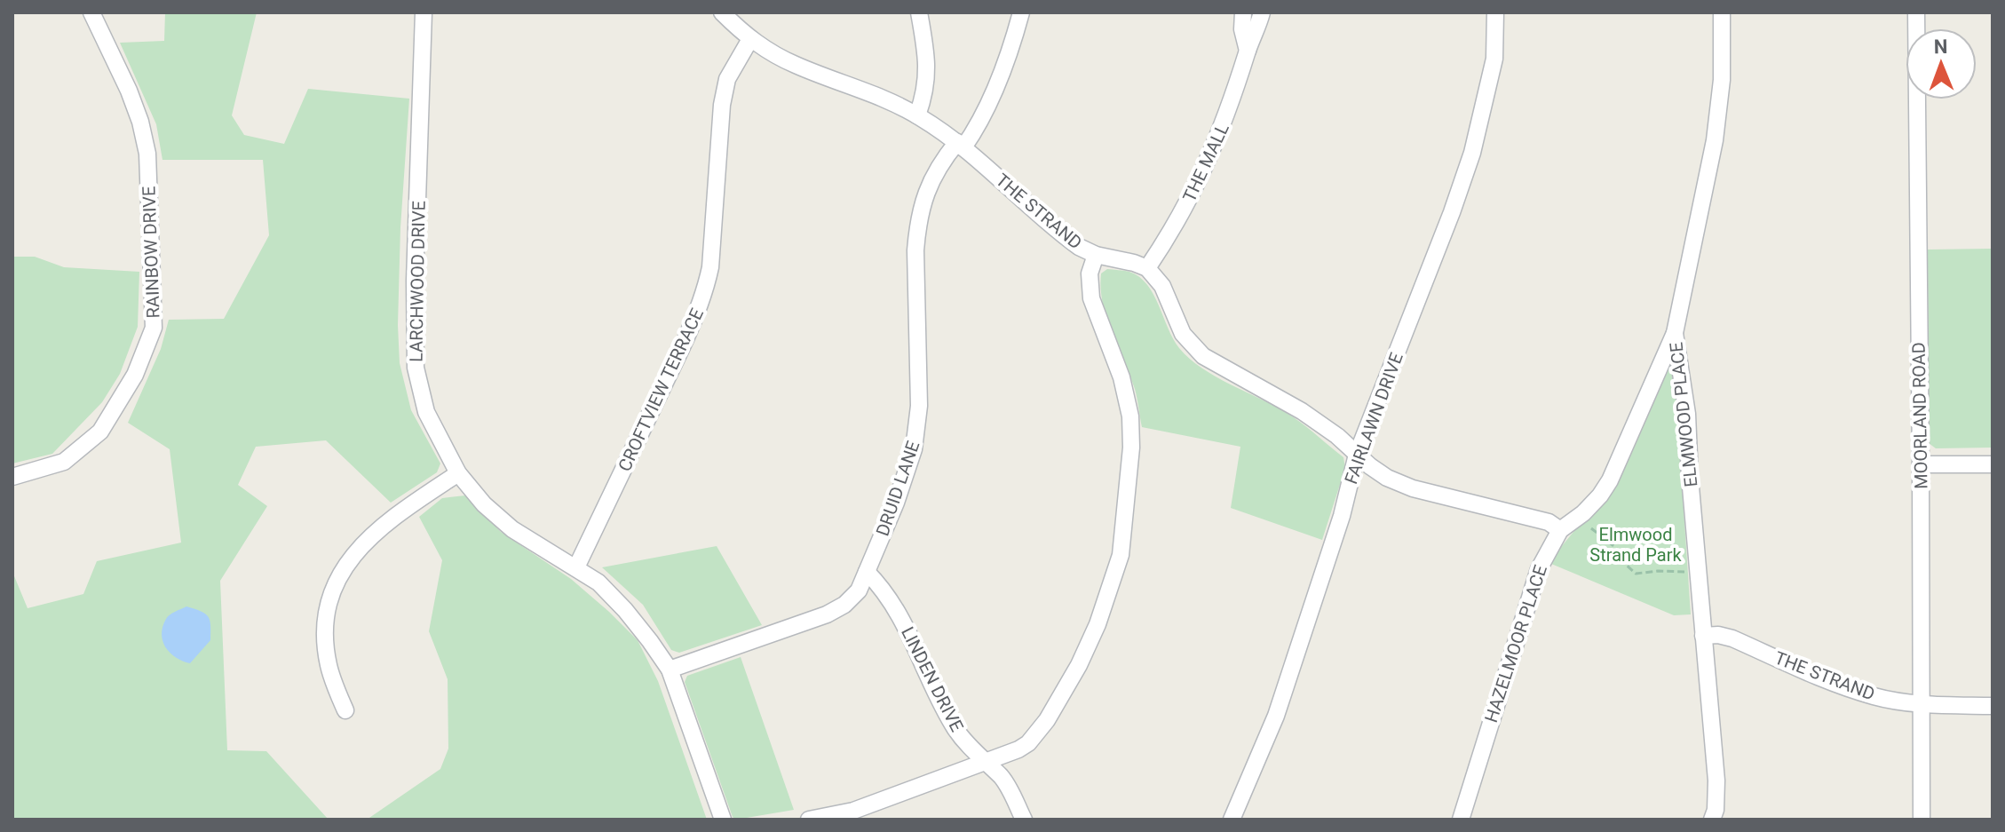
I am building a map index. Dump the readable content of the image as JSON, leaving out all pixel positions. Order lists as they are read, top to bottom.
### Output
{
  "streets": {
    "street": [
      "THE MALL",
      "THE STRAND",
      "RAINBOW DRIVE",
      "LARCHWOOD DRIVE",
      "CROFTVIEW TERRACE",
      "ELMWOOD PLACE",
      "MOORLAND ROAD",
      "FAIRLAWN DRIVE",
      "DRUID LANE",
      "HAZELMOOR PLACE",
      "LINDEN DRIVE"
    ]
  },
  "crossings": [
    ["THE MALL", "THE STRAND"],
    ["THE STRAND", "CROFTVIEW TERRACE"],
    ["THE STRAND", "ELMWOOD PLACE"],
    ["THE STRAND", "MOORLAND ROAD"],
    ["THE STRAND", "DRUID LANE"],
    ["LARCHWOOD DRIVE", "CROFTVIEW TERRACE"],
    ["LARCHWOOD DRIVE", "DRUID LANE"],
    ["ELMWOOD PLACE", "HAZELMOOR PLACE"],
    ["DRUID LANE", "LINDEN DRIVE"]
  ],
  "parks": ["Elmwood Strand Park"],
  "north": "top"
}
